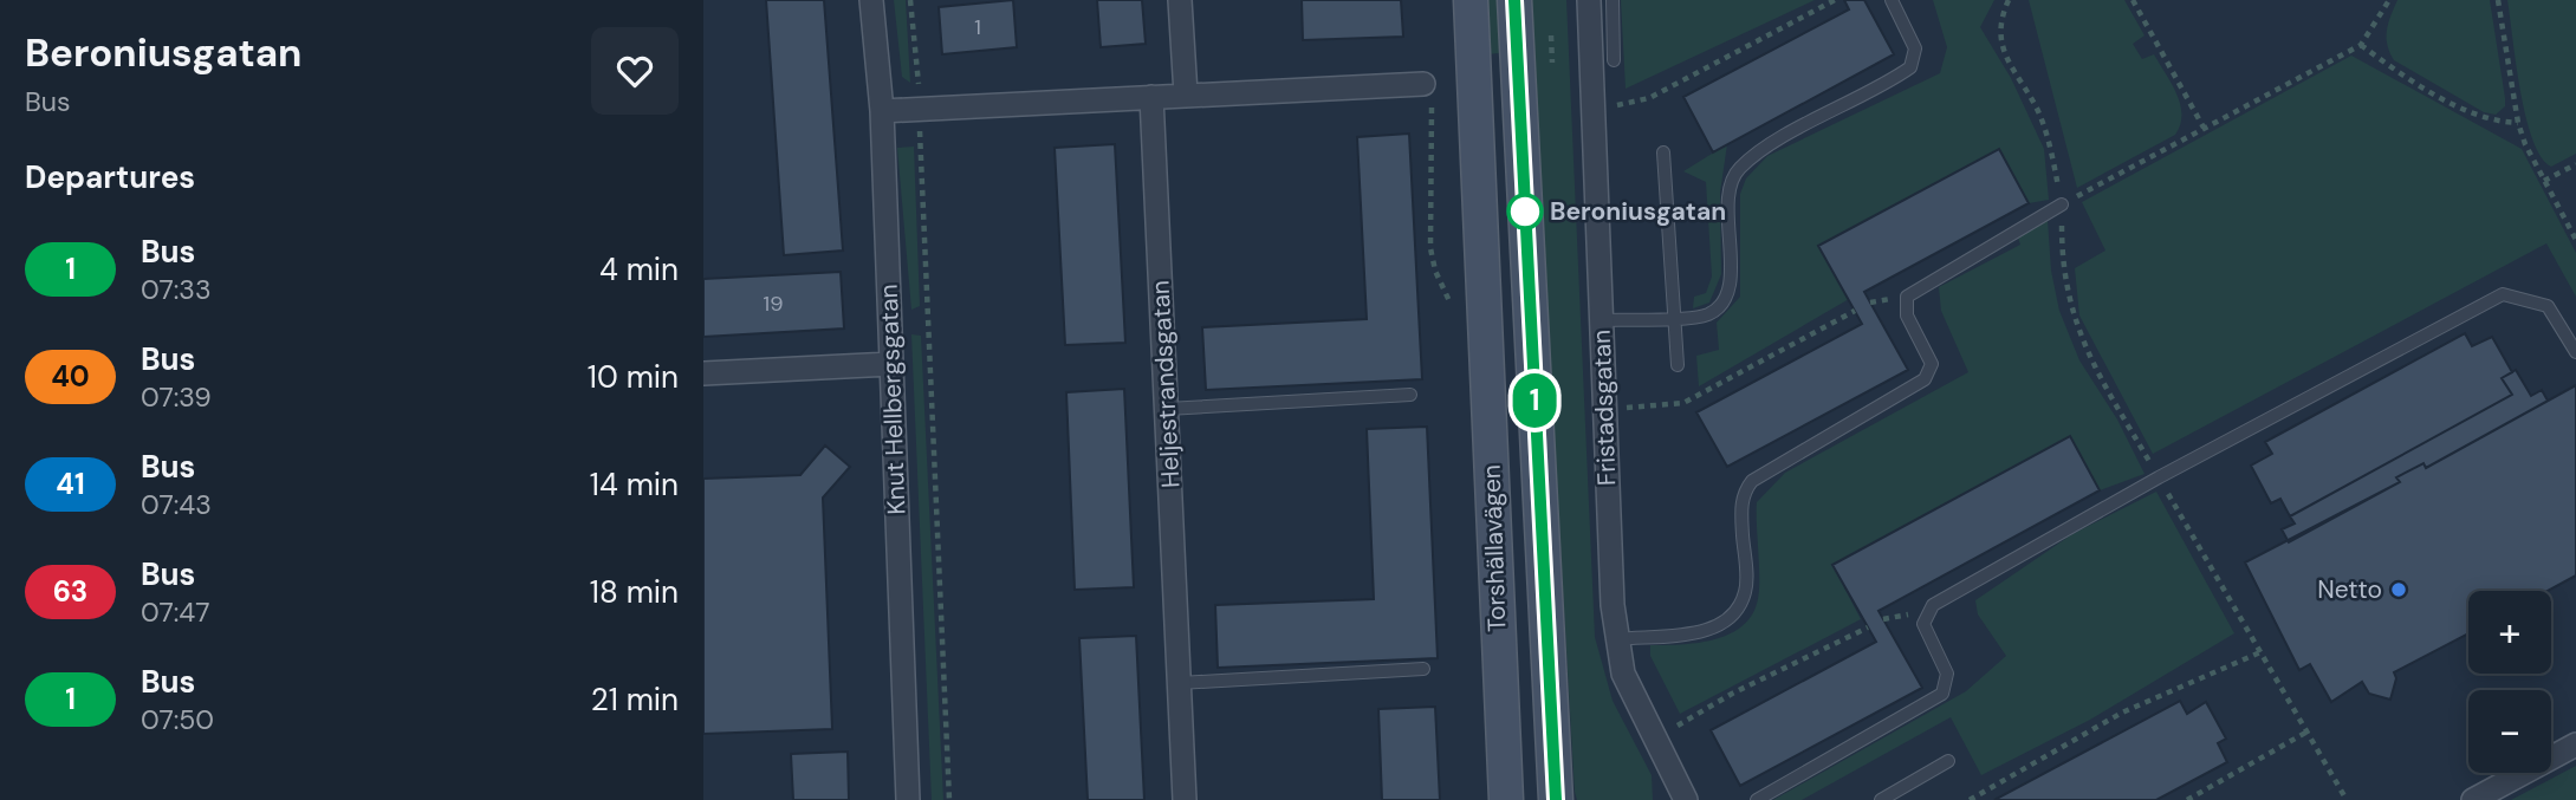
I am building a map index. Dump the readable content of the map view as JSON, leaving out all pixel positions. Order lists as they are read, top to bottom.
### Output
{
  "streets": {
    "main road": ["Torshällavägen"],
    "street": ["Heljestrandsgatan", "Knut Hellbergsgatan", "Fristadsgatan"]
  },
  "places": ["Beroniusgatan", "Netto"],
  "lines": ["bus line 1"],
  "house_numbers": ["1", "19"],
  "page": {
    "heading": [
      ["Beroniusgatan", "Bus"],
      "Departures"
    ],
    "on_map": "1",
    "list": [
      {
        "mark": "1",
        "name": "Bus",
        "note": "07:33",
        "value": "4 min"
      },
      {
        "mark": "40",
        "name": "Bus",
        "note": "07:39",
        "value": "10 min"
      },
      {
        "mark": "41",
        "name": "Bus",
        "note": "07:43",
        "value": "14 min"
      },
      {
        "mark": "63",
        "name": "Bus",
        "note": "07:47",
        "value": "18 min"
      },
      {
        "mark": "1",
        "name": "Bus",
        "note": "07:50",
        "value": "21 min"
      }
    ],
    "map_buttons": ["+", "−"]
  }
}
